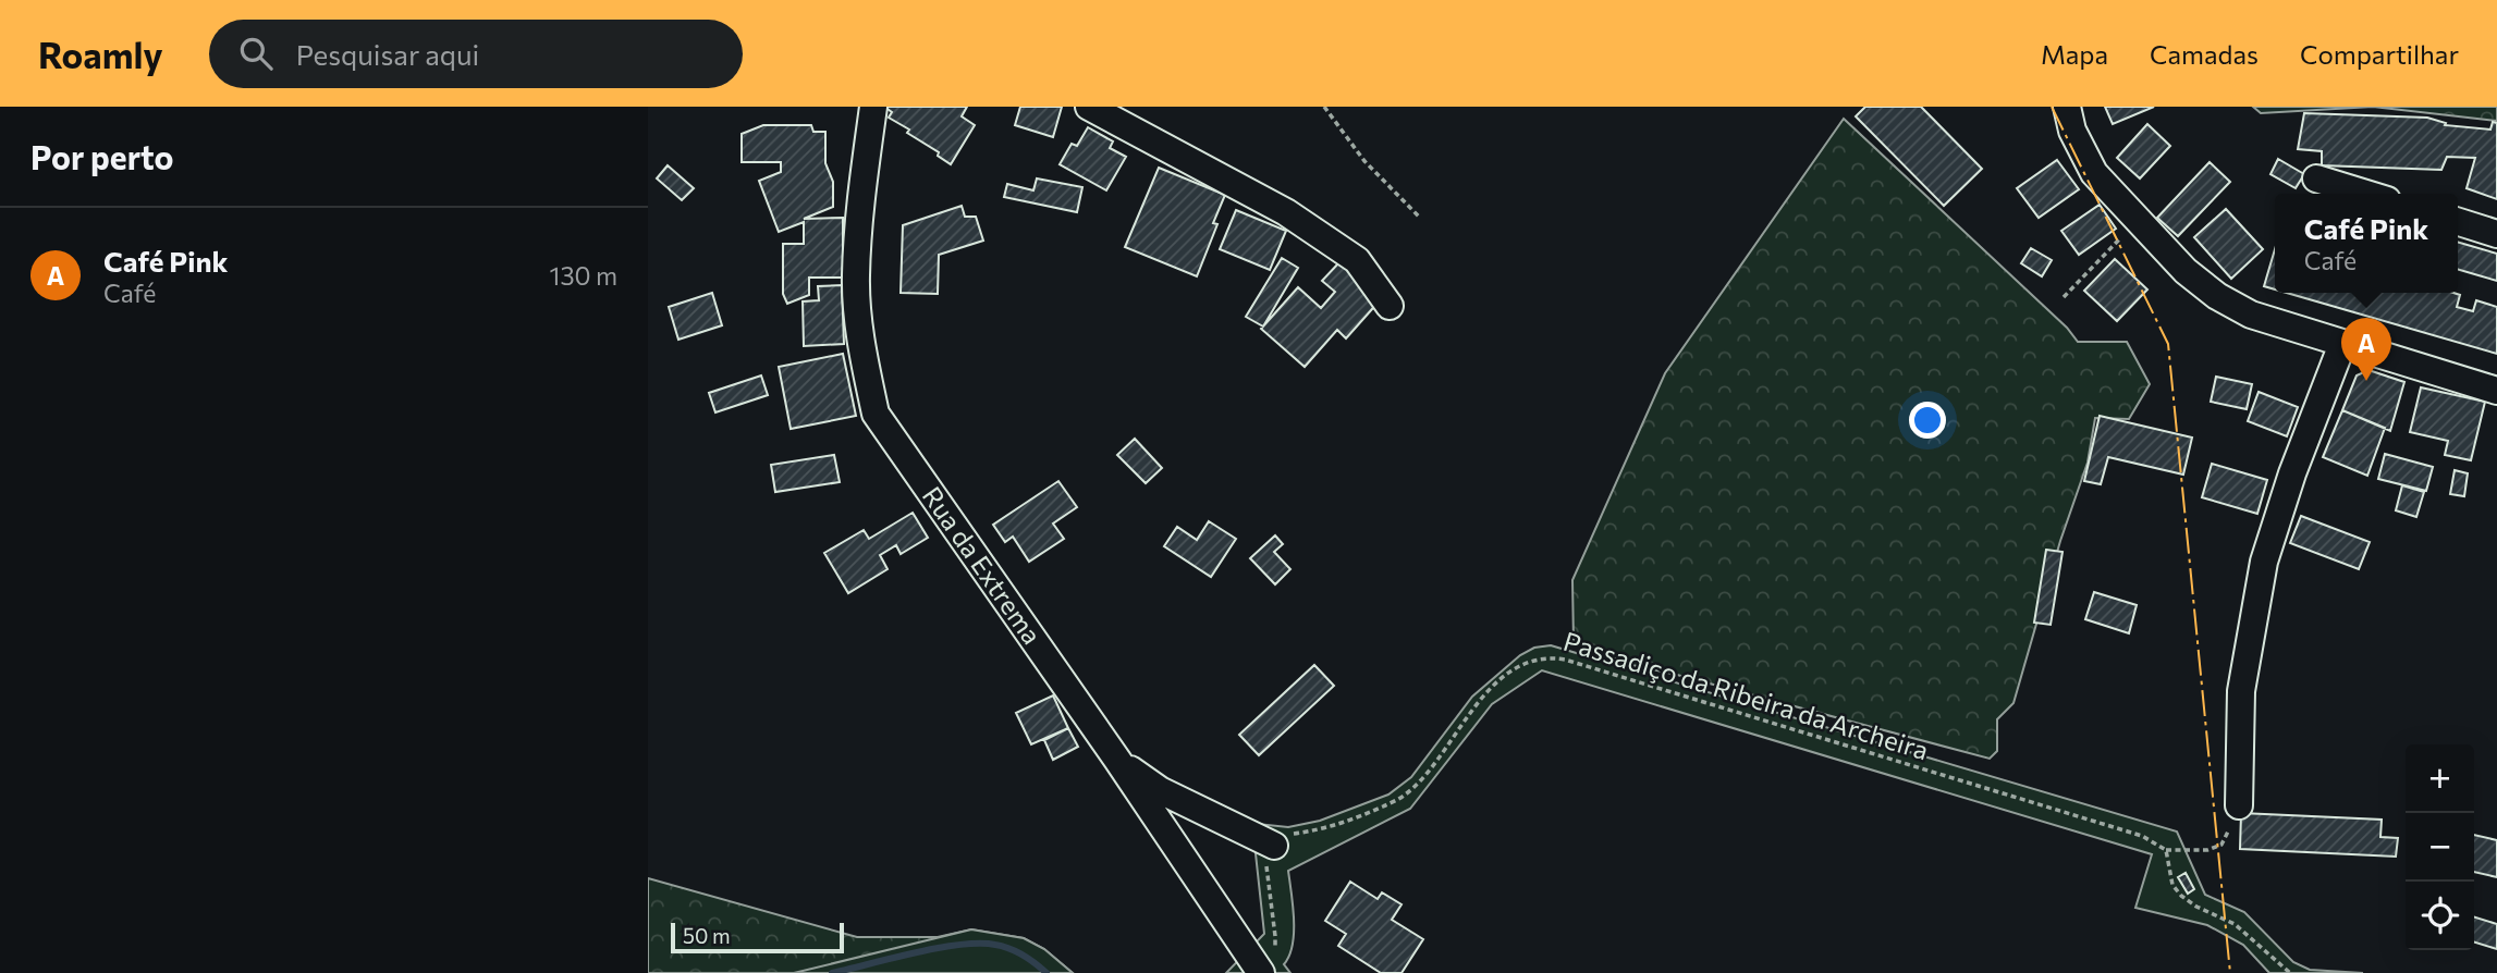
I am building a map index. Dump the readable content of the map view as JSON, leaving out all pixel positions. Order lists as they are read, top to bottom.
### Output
{
  "streets": {
    "street": ["Rua da Extrema"],
    "path": ["Passadiço da Ribeira da Archeira"]
  },
  "scale_bar": "50 m",
  "page": {
    "header": "Roamly",
    "search": "Pesquisar aqui",
    "nav": ["Mapa", "Camadas", "Compartilhar"],
    "heading": "Por perto",
    "popup": ["Café Pink", "Café"],
    "list": [
      {
        "mark": "A",
        "name": "Café Pink",
        "note": "Café",
        "value": "130 m"
      }
    ],
    "pins": "A",
    "map_buttons": ["+", "−"],
    "scale": "50 m"
  }
}
